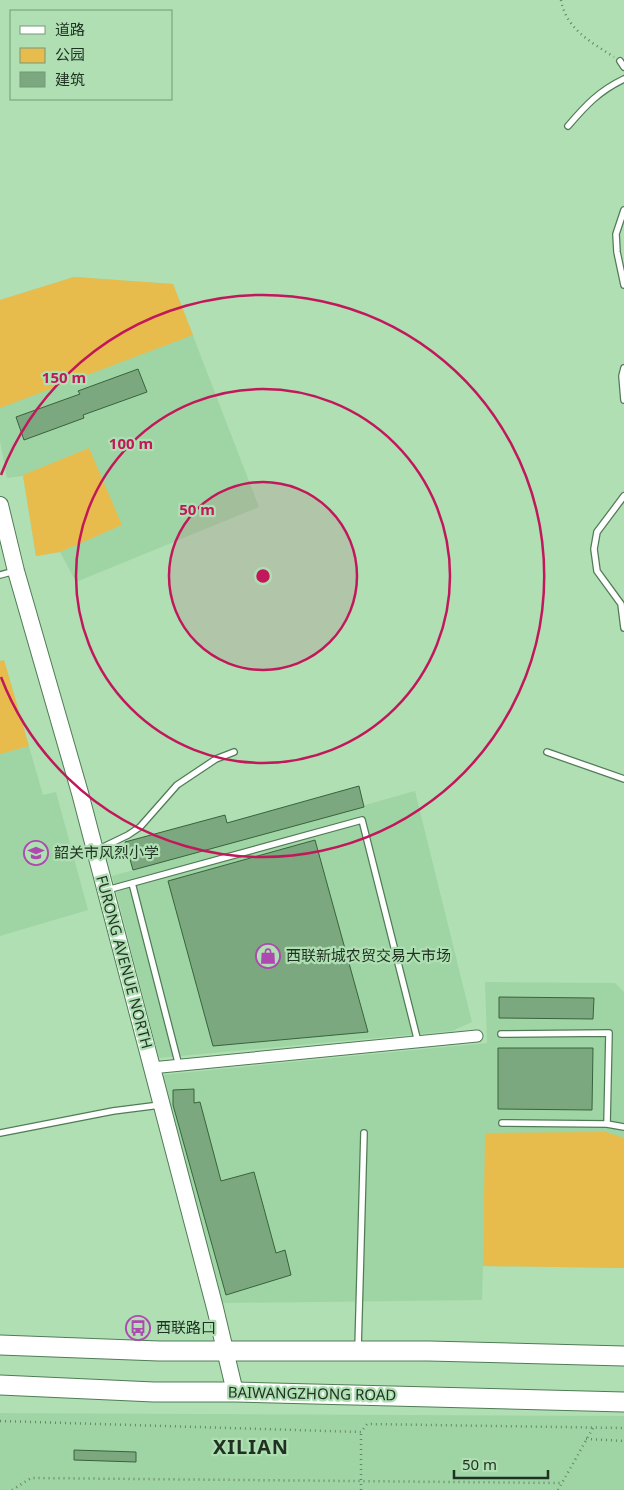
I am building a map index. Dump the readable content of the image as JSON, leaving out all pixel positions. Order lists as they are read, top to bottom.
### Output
{
  "streets": {
    "main road": ["FURONG AVENUE NORTH", "BAIWANGZHONG ROAD"]
  },
  "crossings": [
    ["FURONG AVENUE NORTH", "BAIWANGZHONG ROAD"]
  ],
  "districts": ["XILIAN"],
  "places": {
    "school or university": ["韶关市风烈小学"],
    "shop": ["西联新城农贸交易大市场"],
    "bus stop": ["西联路口"]
  },
  "legend": ["道路", "公园", "建筑"],
  "scale_bar": "50 m",
  "rings": ["150 m", "100 m", "50 m"]
}
